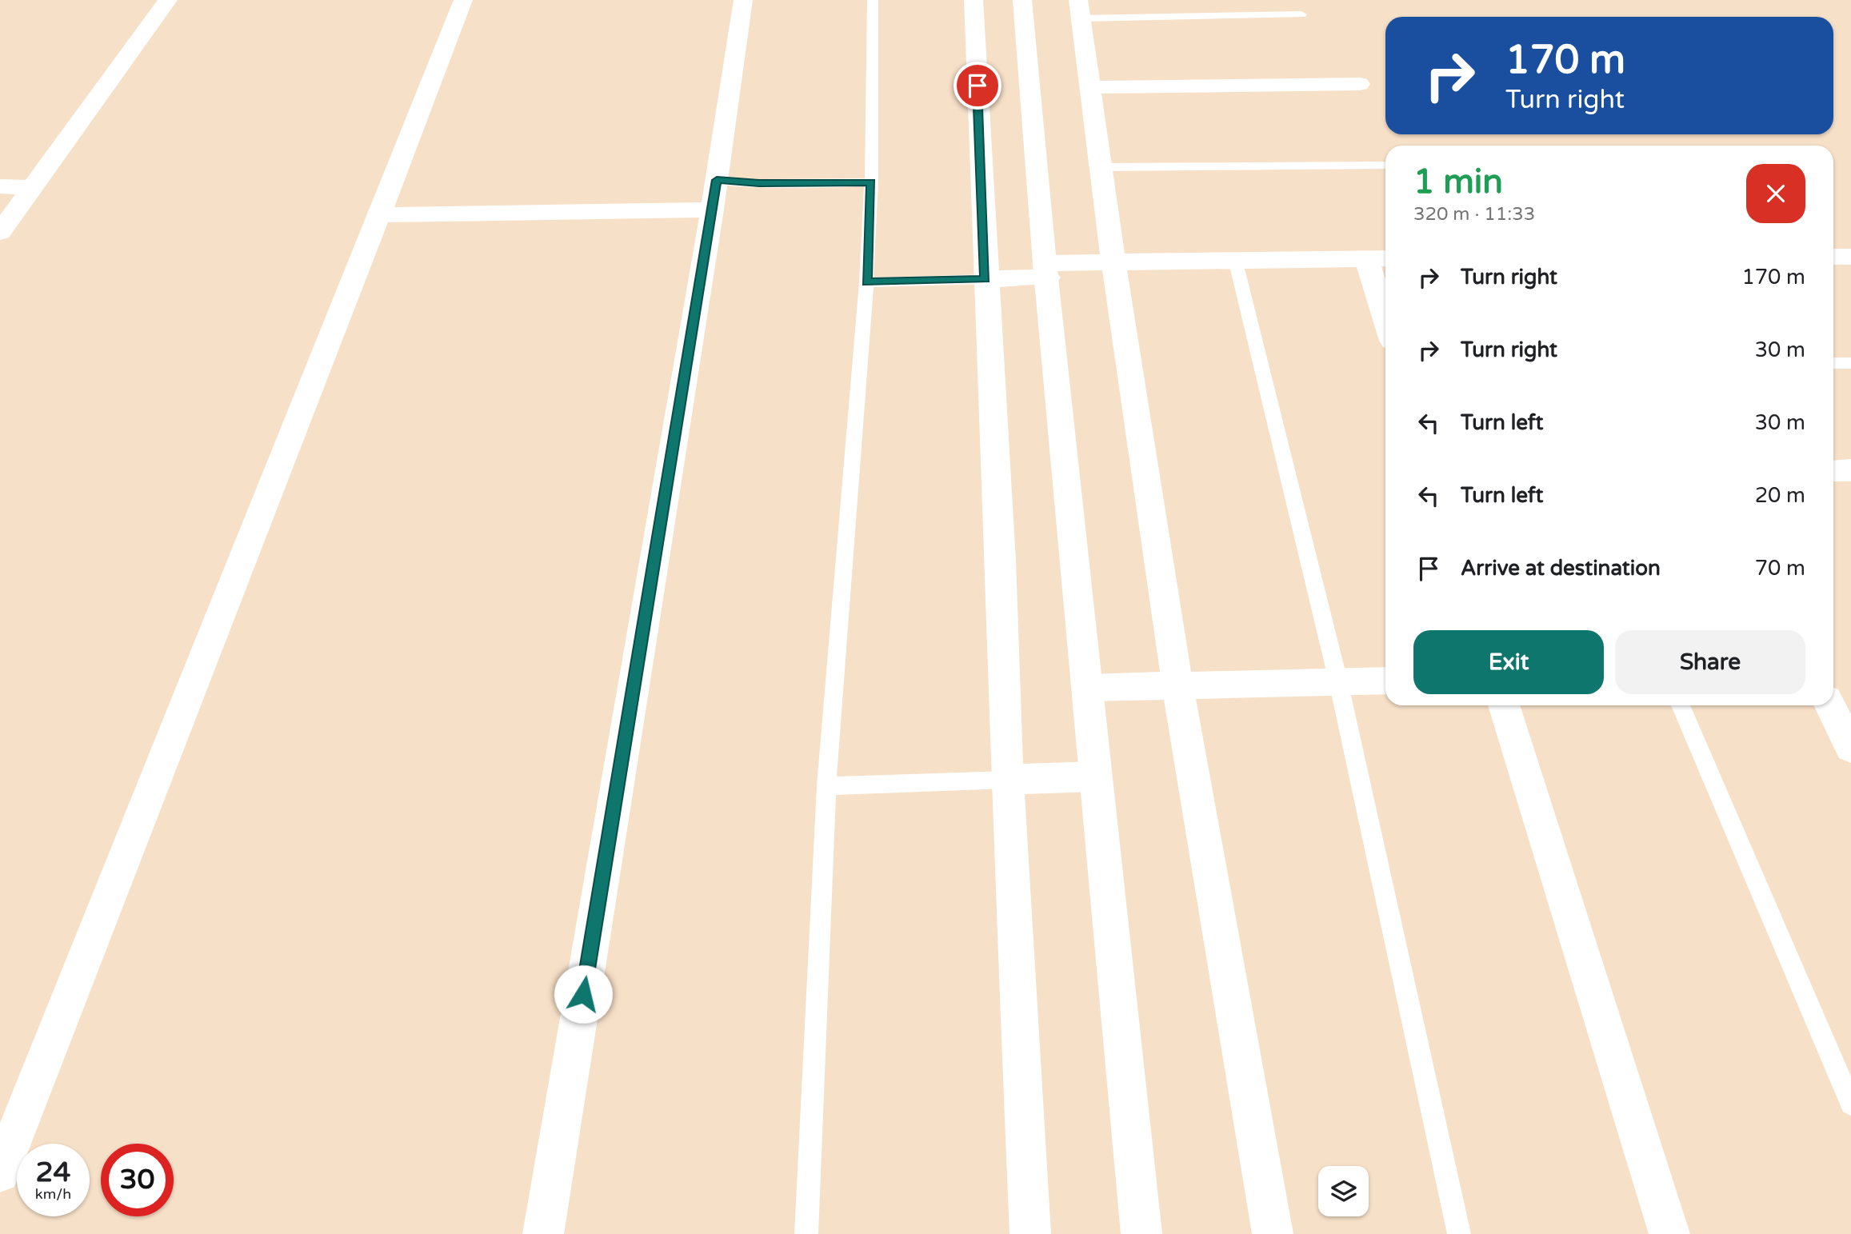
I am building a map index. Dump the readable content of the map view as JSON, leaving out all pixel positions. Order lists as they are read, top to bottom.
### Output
{
  "page": {
    "turn": ["170 m", "Turn right"],
    "heading": ["1 min", "320 m · 11:33"],
    "list": [
      {
        "name": "Turn right",
        "value": "170 m"
      },
      {
        "name": "Turn right",
        "value": "30 m"
      },
      {
        "name": "Turn left",
        "value": "30 m"
      },
      {
        "name": "Turn left",
        "value": "20 m"
      },
      {
        "name": "Arrive at destination",
        "value": "70 m"
      }
    ],
    "buttons": ["Exit", "Share"],
    "speed": "24 km/h",
    "limit": "30"
  }
}
